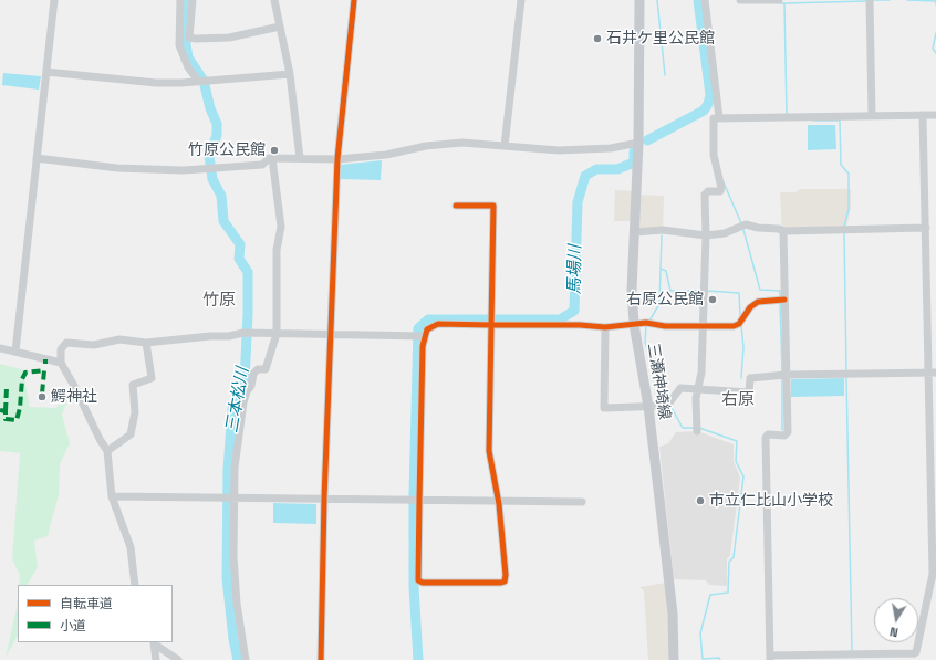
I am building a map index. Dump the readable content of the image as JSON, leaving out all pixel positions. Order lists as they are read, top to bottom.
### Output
{
  "streets": {
    "main road": ["三瀬神埼線"]
  },
  "districts": ["竹原", "右原"],
  "water": ["馬場川", "三本松川"],
  "places": [
    "石井ケ里公民館",
    "竹原公民館",
    "右原公民館",
    "鰐神社",
    "市立仁比山小学校"
  ],
  "legend": ["自転車道", "小道"],
  "north": "bottom"
}
